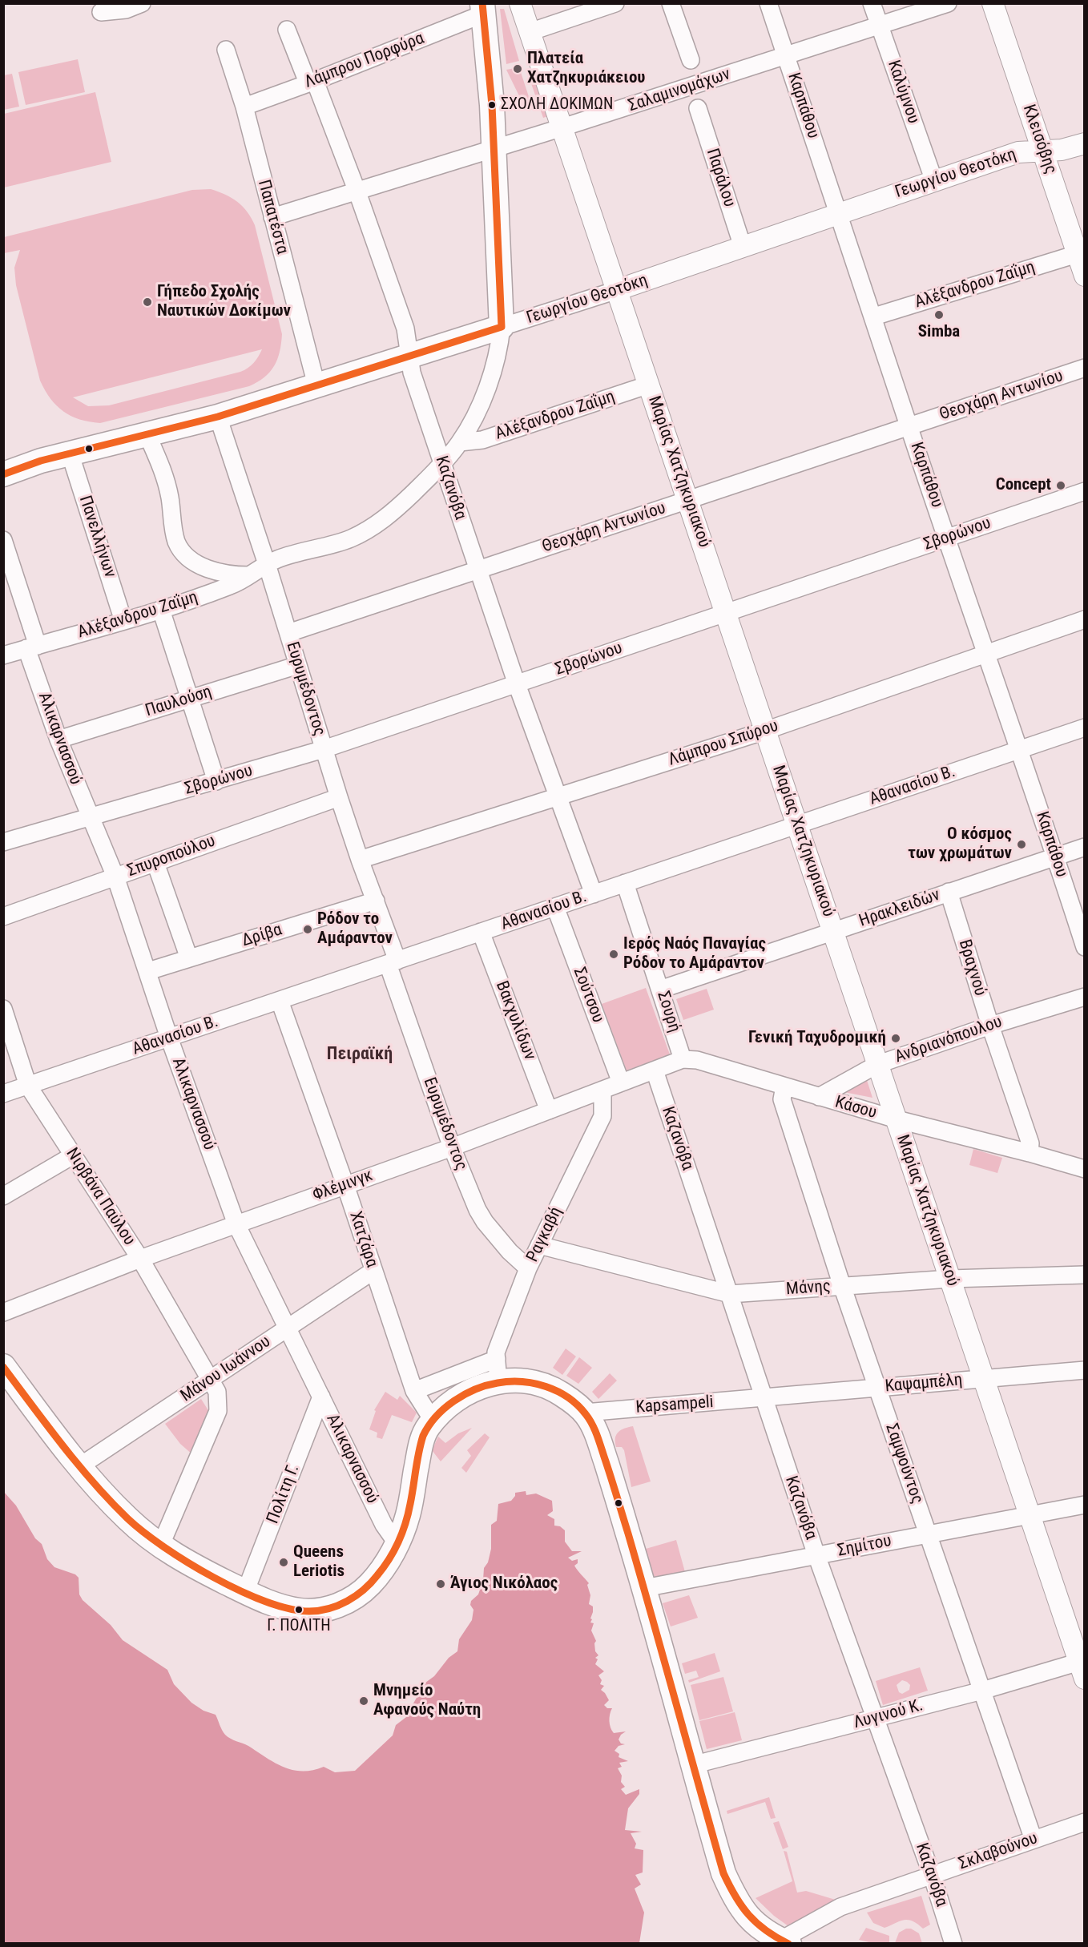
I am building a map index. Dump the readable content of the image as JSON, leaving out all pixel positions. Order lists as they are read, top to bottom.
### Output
{
  "streets": {
    "main road": ["Γεωργίου Θεοτόκη"],
    "street": [
      "Λάμπρου Πορφύρα",
      "Σαλαμινομάχων",
      "Καλύμνου",
      "Καρπάθου",
      "Κλεισόβης",
      "Παράλου",
      "Παπατέστα",
      "Αλέξανδρου Ζαΐμη",
      "Θεοχάρη Αντωνίου",
      "Μαρίας Χατζηκυριακού",
      "Καζανόβα",
      "Σβορώνου",
      "Πανελλήνων",
      "Ευρυμέδοντος",
      "Παυλούση",
      "Αλικαρνασσού",
      "Λάμπρου Σπύρου",
      "Αθανασίου Β.",
      "Σπυροπούλου",
      "Ηρακλειδών",
      "Δρίβα",
      "Βραχνού",
      "Σούτσου",
      "Σουρή",
      "Βακχυλίδων",
      "Ανδριανόπουλου",
      "Κάσου",
      "Φλέμινγκ",
      "Νιρβάνα Παύλου",
      "Ραγκαβή",
      "Χατζάρα",
      "Μάνης",
      "Μάνου Ιωάννου",
      "Καψαμπέλη",
      "Kapsampeli",
      "Σαμψούντος",
      "Πολίτη Γ.",
      "Σημίτου",
      "Λυγινού Κ.",
      "Σκλαβούνου"
    ]
  },
  "crossings": [
    ["Λάμπρου Πορφύρα", "Παπατέστα"],
    ["Λάμπρου Πορφύρα", "Καζανόβα"],
    ["Σαλαμινομάχων", "Καλύμνου"],
    ["Σαλαμινομάχων", "Καρπάθου"],
    ["Σαλαμινομάχων", "Παπατέστα"],
    ["Σαλαμινομάχων", "Μαρίας Χατζηκυριακού"],
    ["Σαλαμινομάχων", "Καζανόβα"],
    ["Καλύμνου", "Γεωργίου Θεοτόκη"],
    ["Καρπάθου", "Γεωργίου Θεοτόκη"],
    ["Καρπάθου", "Αλέξανδρου Ζαΐμη"],
    ["Καρπάθου", "Θεοχάρη Αντωνίου"],
    ["Καρπάθου", "Σβορώνου"],
    ["Καρπάθου", "Λάμπρου Σπύρου"],
    ["Καρπάθου", "Αθανασίου Β."],
    ["Καρπάθου", "Ηρακλειδών"],
    ["Κλεισόβης", "Γεωργίου Θεοτόκη"],
    ["Κλεισόβης", "Αλέξανδρου Ζαΐμη"],
    ["Γεωργίου Θεοτόκη", "Παράλου"],
    ["Γεωργίου Θεοτόκη", "Παπατέστα"],
    ["Γεωργίου Θεοτόκη", "Αλέξανδρου Ζαΐμη"],
    ["Γεωργίου Θεοτόκη", "Μαρίας Χατζηκυριακού"],
    ["Γεωργίου Θεοτόκη", "Καζανόβα"],
    ["Γεωργίου Θεοτόκη", "Πανελλήνων"],
    ["Γεωργίου Θεοτόκη", "Ευρυμέδοντος"],
    ["Αλέξανδρου Ζαΐμη", "Μαρίας Χατζηκυριακού"],
    ["Αλέξανδρου Ζαΐμη", "Καζανόβα"],
    ["Αλέξανδρου Ζαΐμη", "Πανελλήνων"],
    ["Αλέξανδρου Ζαΐμη", "Ευρυμέδοντος"],
    ["Αλέξανδρου Ζαΐμη", "Αλικαρνασσού"],
    ["Θεοχάρη Αντωνίου", "Μαρίας Χατζηκυριακού"],
    ["Θεοχάρη Αντωνίου", "Καζανόβα"],
    ["Θεοχάρη Αντωνίου", "Ευρυμέδοντος"],
    ["Μαρίας Χατζηκυριακού", "Σβορώνου"],
    ["Μαρίας Χατζηκυριακού", "Λάμπρου Σπύρου"],
    ["Μαρίας Χατζηκυριακού", "Αθανασίου Β."],
    ["Μαρίας Χατζηκυριακού", "Ηρακλειδών"],
    ["Μαρίας Χατζηκυριακού", "Ανδριανόπουλου"],
    ["Μαρίας Χατζηκυριακού", "Κάσου"],
    ["Μαρίας Χατζηκυριακού", "Μάνης"],
    ["Μαρίας Χατζηκυριακού", "Καψαμπέλη"],
    ["Μαρίας Χατζηκυριακού", "Σημίτου"],
    ["Μαρίας Χατζηκυριακού", "Λυγινού Κ."],
    ["Καζανόβα", "Σβορώνου"],
    ["Καζανόβα", "Λάμπρου Σπύρου"],
    ["Καζανόβα", "Αθανασίου Β."],
    ["Καζανόβα", "Φλέμινγκ"],
    ["Καζανόβα", "Μάνης"],
    ["Καζανόβα", "Καψαμπέλη"],
    ["Καζανόβα", "Kapsampeli"],
    ["Καζανόβα", "Σημίτου"],
    ["Καζανόβα", "Λυγινού Κ."],
    ["Καζανόβα", "Σκλαβούνου"],
    ["Σβορώνου", "Ευρυμέδοντος"],
    ["Σβορώνου", "Αλικαρνασσού"],
    ["Ευρυμέδοντος", "Παυλούση"],
    ["Ευρυμέδοντος", "Λάμπρου Σπύρου"],
    ["Ευρυμέδοντος", "Αθανασίου Β."],
    ["Ευρυμέδοντος", "Σπυροπούλου"],
    ["Ευρυμέδοντος", "Δρίβα"],
    ["Ευρυμέδοντος", "Φλέμινγκ"],
    ["Ευρυμέδοντος", "Ραγκαβή"],
    ["Παυλούση", "Αλικαρνασσού"],
    ["Αλικαρνασσού", "Αθανασίου Β."],
    ["Αλικαρνασσού", "Σπυροπούλου"],
    ["Αλικαρνασσού", "Δρίβα"],
    ["Αλικαρνασσού", "Φλέμινγκ"],
    ["Αλικαρνασσού", "Μάνου Ιωάννου"],
    ["Αλικαρνασσού", "Πολίτη Γ."],
    ["Αθανασίου Β.", "Σούτσου"],
    ["Αθανασίου Β.", "Σουρή"],
    ["Αθανασίου Β.", "Βακχυλίδων"],
    ["Αθανασίου Β.", "Νιρβάνα Παύλου"],
    ["Αθανασίου Β.", "Χατζάρα"],
    ["Ηρακλειδών", "Βραχνού"],
    ["Ηρακλειδών", "Σουρή"],
    ["Βραχνού", "Ανδριανόπουλου"],
    ["Βραχνού", "Κάσου"],
    ["Σούτσου", "Φλέμινγκ"],
    ["Σουρή", "Κάσου"],
    ["Σουρή", "Φλέμινγκ"],
    ["Βακχυλίδων", "Φλέμινγκ"],
    ["Ανδριανόπουλου", "Κάσου"],
    ["Κάσου", "Φλέμινγκ"],
    ["Κάσου", "Σαμψούντος"],
    ["Φλέμινγκ", "Νιρβάνα Παύλου"],
    ["Φλέμινγκ", "Ραγκαβή"],
    ["Φλέμινγκ", "Χατζάρα"],
    ["Νιρβάνα Παύλου", "Μάνου Ιωάννου"],
    ["Ραγκαβή", "Μάνης"],
    ["Χατζάρα", "Μάνου Ιωάννου"],
    ["Μάνης", "Σαμψούντος"],
    ["Καψαμπέλη", "Kapsampeli"],
    ["Καψαμπέλη", "Σαμψούντος"],
    ["Σαμψούντος", "Σημίτου"],
    ["Σαμψούντος", "Λυγινού Κ."],
    ["Σαμψούντος", "Σκλαβούνου"]
  ],
  "districts": ["Πειραϊκή"],
  "places": [
    "Πλατεία Χατζηκυριάκειου",
    "ΣΧΟΛΗ ΔΟΚΙΜΩΝ",
    "Γήπεδο Σχολής Ναυτικών Δοκίμων",
    "Simba",
    "Concept",
    "Ο κόσμος των χρωμάτων",
    "Ρόδον το Αμάραντον",
    "Ιερός Ναός Παναγίας Ρόδον το Αμάραντον",
    "Γενική Ταχυδρομική",
    "Queens Leriotis",
    "Άγιος Νικόλαος",
    "Γ. ΠΟΛΙΤΗ",
    "Μνημείο Αφανούς Ναύτη"
  ]
}
